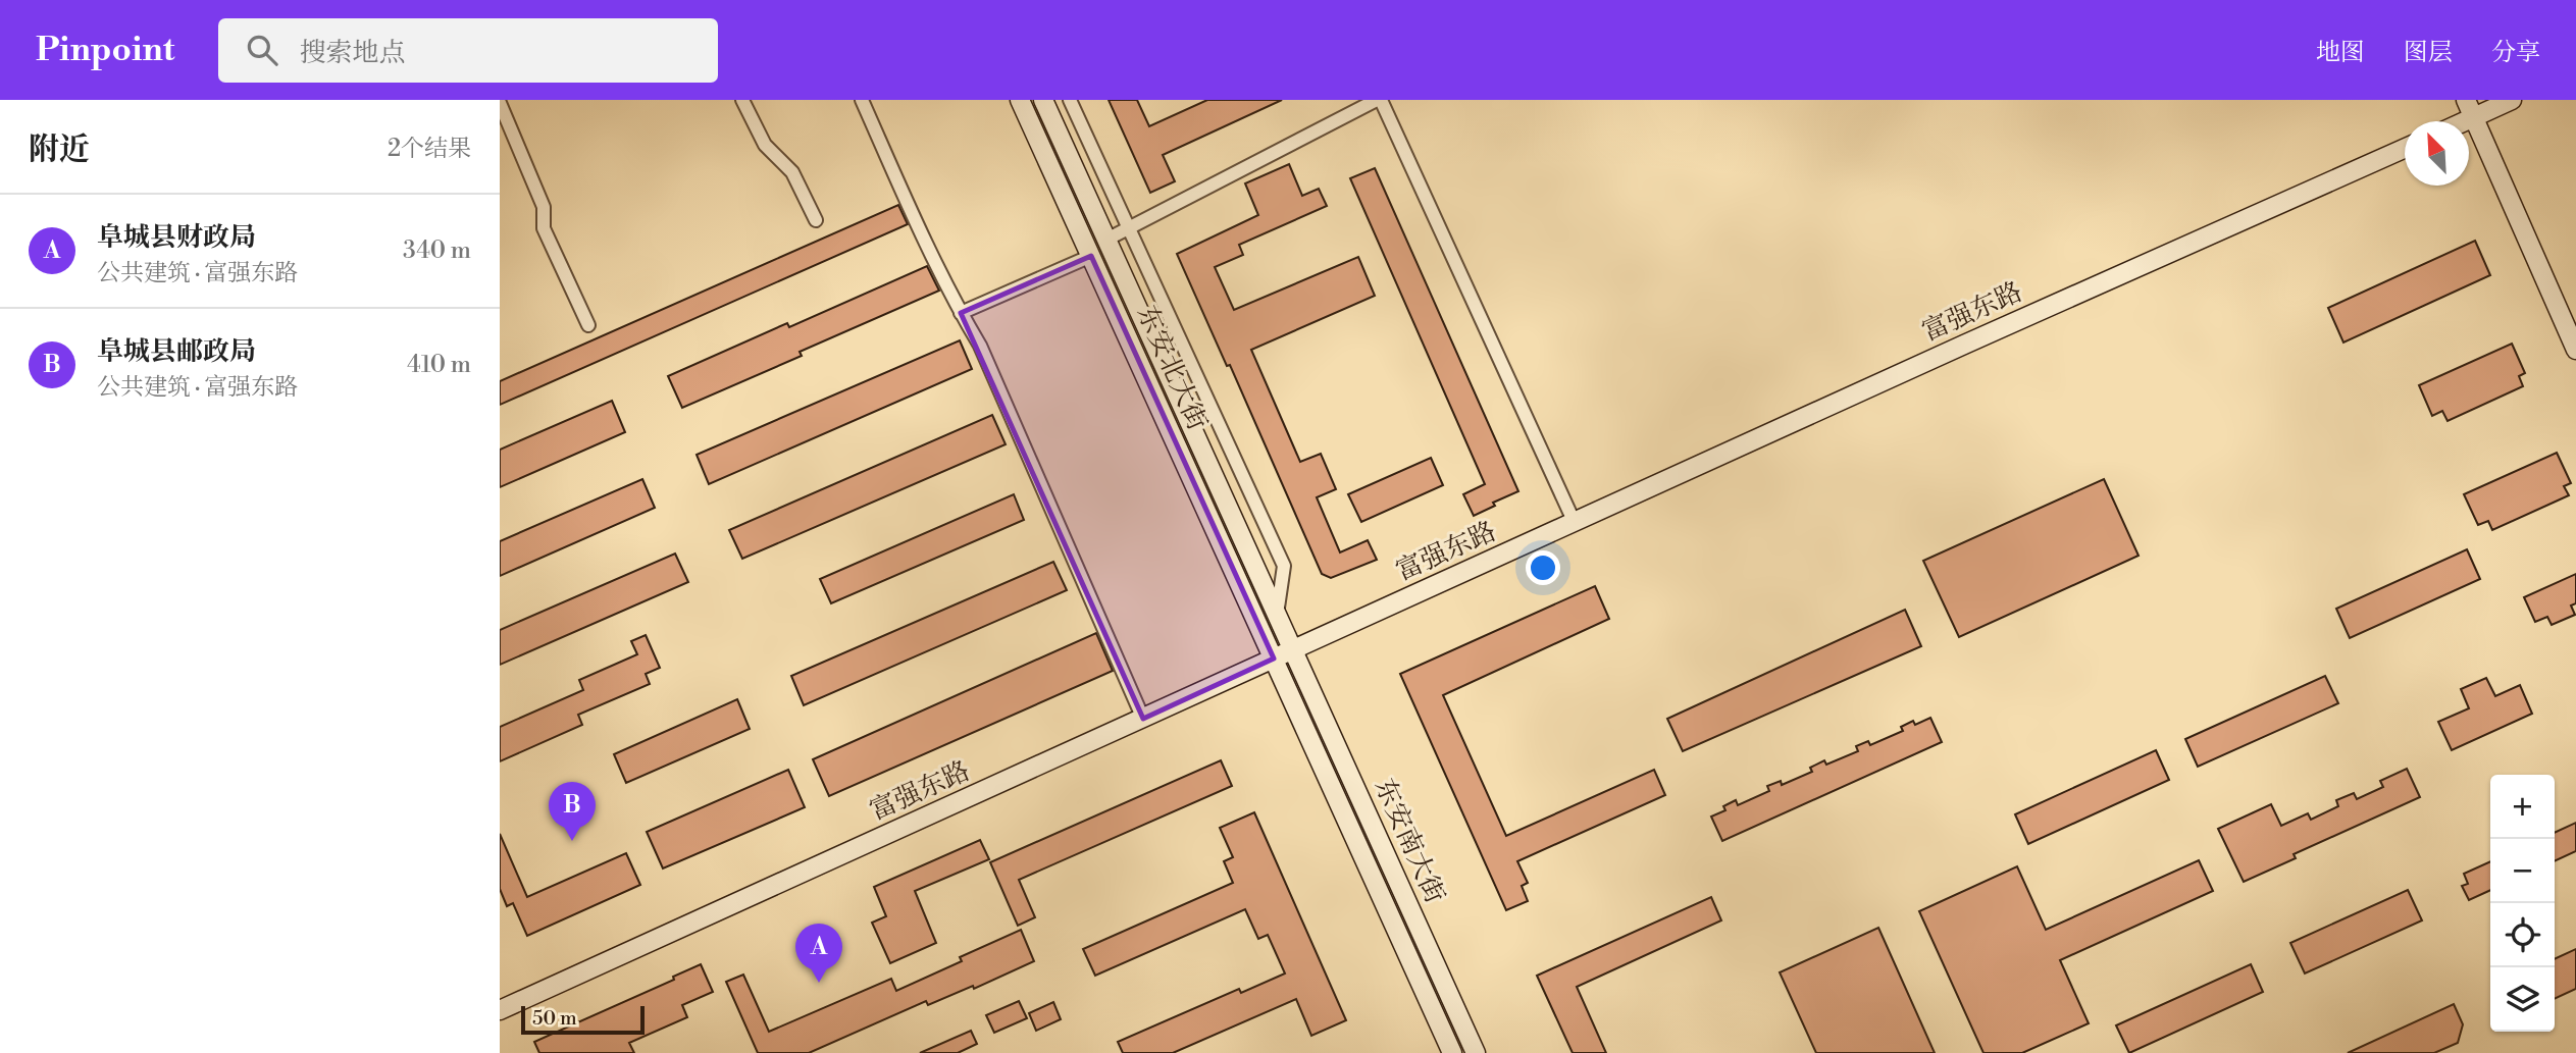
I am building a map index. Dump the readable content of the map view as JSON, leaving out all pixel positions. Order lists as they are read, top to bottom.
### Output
{
  "streets": {
    "street": ["富强东路", "东安北大街", "东安南大街"]
  },
  "crossings": [
    ["富强东路", "东安北大街"],
    ["富强东路", "东安南大街"],
    ["东安北大街", "东安南大街"]
  ],
  "scale_bar": "50 m",
  "north": "top left",
  "page": {
    "header": "Pinpoint",
    "search": "搜索地点",
    "nav": ["地图", "图层", "分享"],
    "heading": ["附近", "2个结果"],
    "list": [
      {
        "mark": "A",
        "name": "阜城县财政局",
        "note": "公共建筑 · 富强东路",
        "value": "340 m"
      },
      {
        "mark": "B",
        "name": "阜城县邮政局",
        "note": "公共建筑 · 富强东路",
        "value": "410 m"
      }
    ],
    "map_buttons": ["+", "−"],
    "pins": ["B", "A"],
    "scale": "50 m"
  }
}
